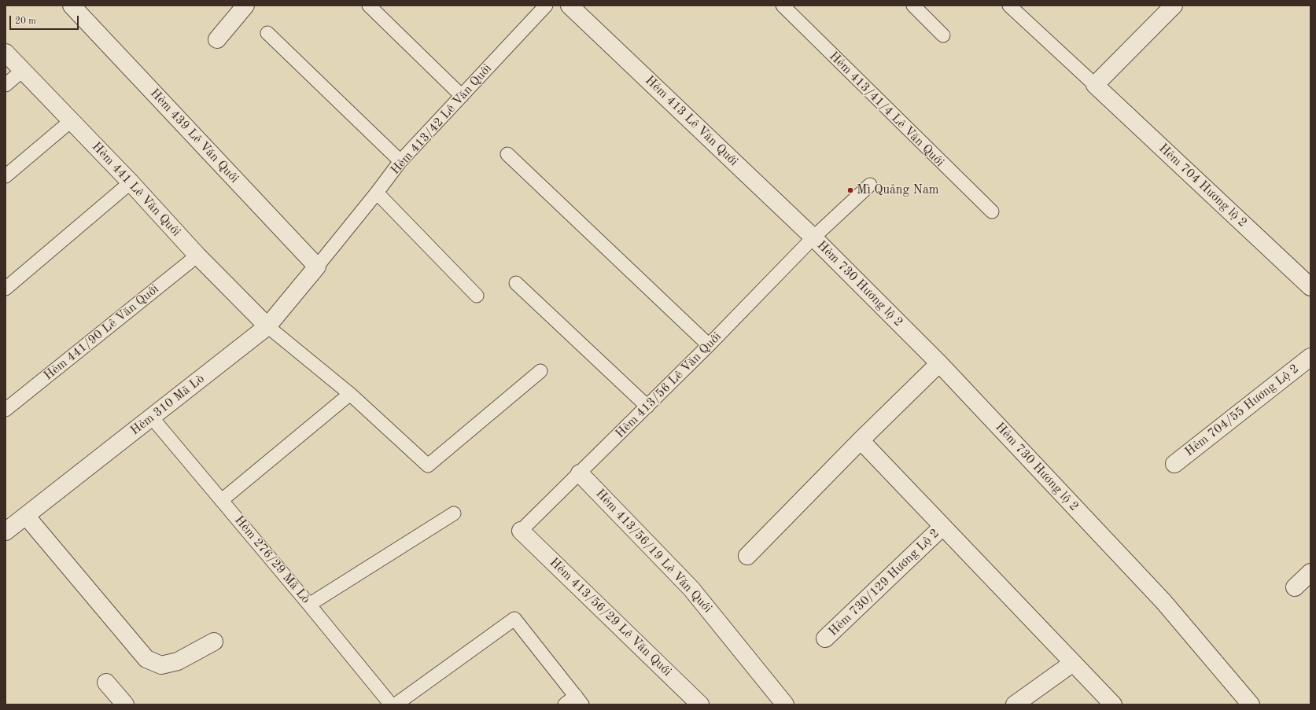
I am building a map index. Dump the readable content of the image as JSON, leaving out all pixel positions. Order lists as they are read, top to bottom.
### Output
{
  "streets": {
    "street": [
      "Hẻm 413 Lê Văn Quới",
      "Hẻm 439 Lê Văn Quới",
      "Hẻm 704 Hương lộ 2",
      "Hẻm 441 Lê Văn Quới",
      "Hẻm 730 Hương lộ 2",
      "Hẻm 310 Mã Lò",
      "Hẻm 704/55 Hương Lộ 2",
      "Hẻm 413/56/19 Lê Văn Quới",
      "Hẻm 730/129 Hương Lộ 2",
      "Hẻm 413/56/29 Lê Văn Quới"
    ],
    "lane": [
      "Hẻm 413/41/4 Lê Văn Quới",
      "Hẻm 413/42 Lê Văn Quới",
      "Hẻm 441/90 Lê Văn Quới",
      "Hẻm 413/56 Lê Văn Quới",
      "Hẻm 276/29 Mã Lò"
    ]
  },
  "crossings": [
    ["Hẻm 413/42 Lê Văn Quới", "Hẻm 439 Lê Văn Quới"],
    ["Hẻm 413/42 Lê Văn Quới", "Hẻm 310 Mã Lò"],
    ["Hẻm 413 Lê Văn Quới", "Hẻm 730 Hương lộ 2"],
    ["Hẻm 413 Lê Văn Quới", "Hẻm 413/56 Lê Văn Quới"],
    ["Hẻm 439 Lê Văn Quới", "Hẻm 310 Mã Lò"],
    ["Hẻm 441 Lê Văn Quới", "Hẻm 441/90 Lê Văn Quới"],
    ["Hẻm 441 Lê Văn Quới", "Hẻm 310 Mã Lò"],
    ["Hẻm 730 Hương lộ 2", "Hẻm 413/56 Lê Văn Quới"],
    ["Hẻm 413/56 Lê Văn Quới", "Hẻm 413/56/19 Lê Văn Quới"],
    ["Hẻm 413/56 Lê Văn Quới", "Hẻm 413/56/29 Lê Văn Quới"],
    ["Hẻm 310 Mã Lò", "Hẻm 276/29 Mã Lò"]
  ],
  "places": ["Mì Quảng Nam"],
  "scale_bar": "20 m"
}
